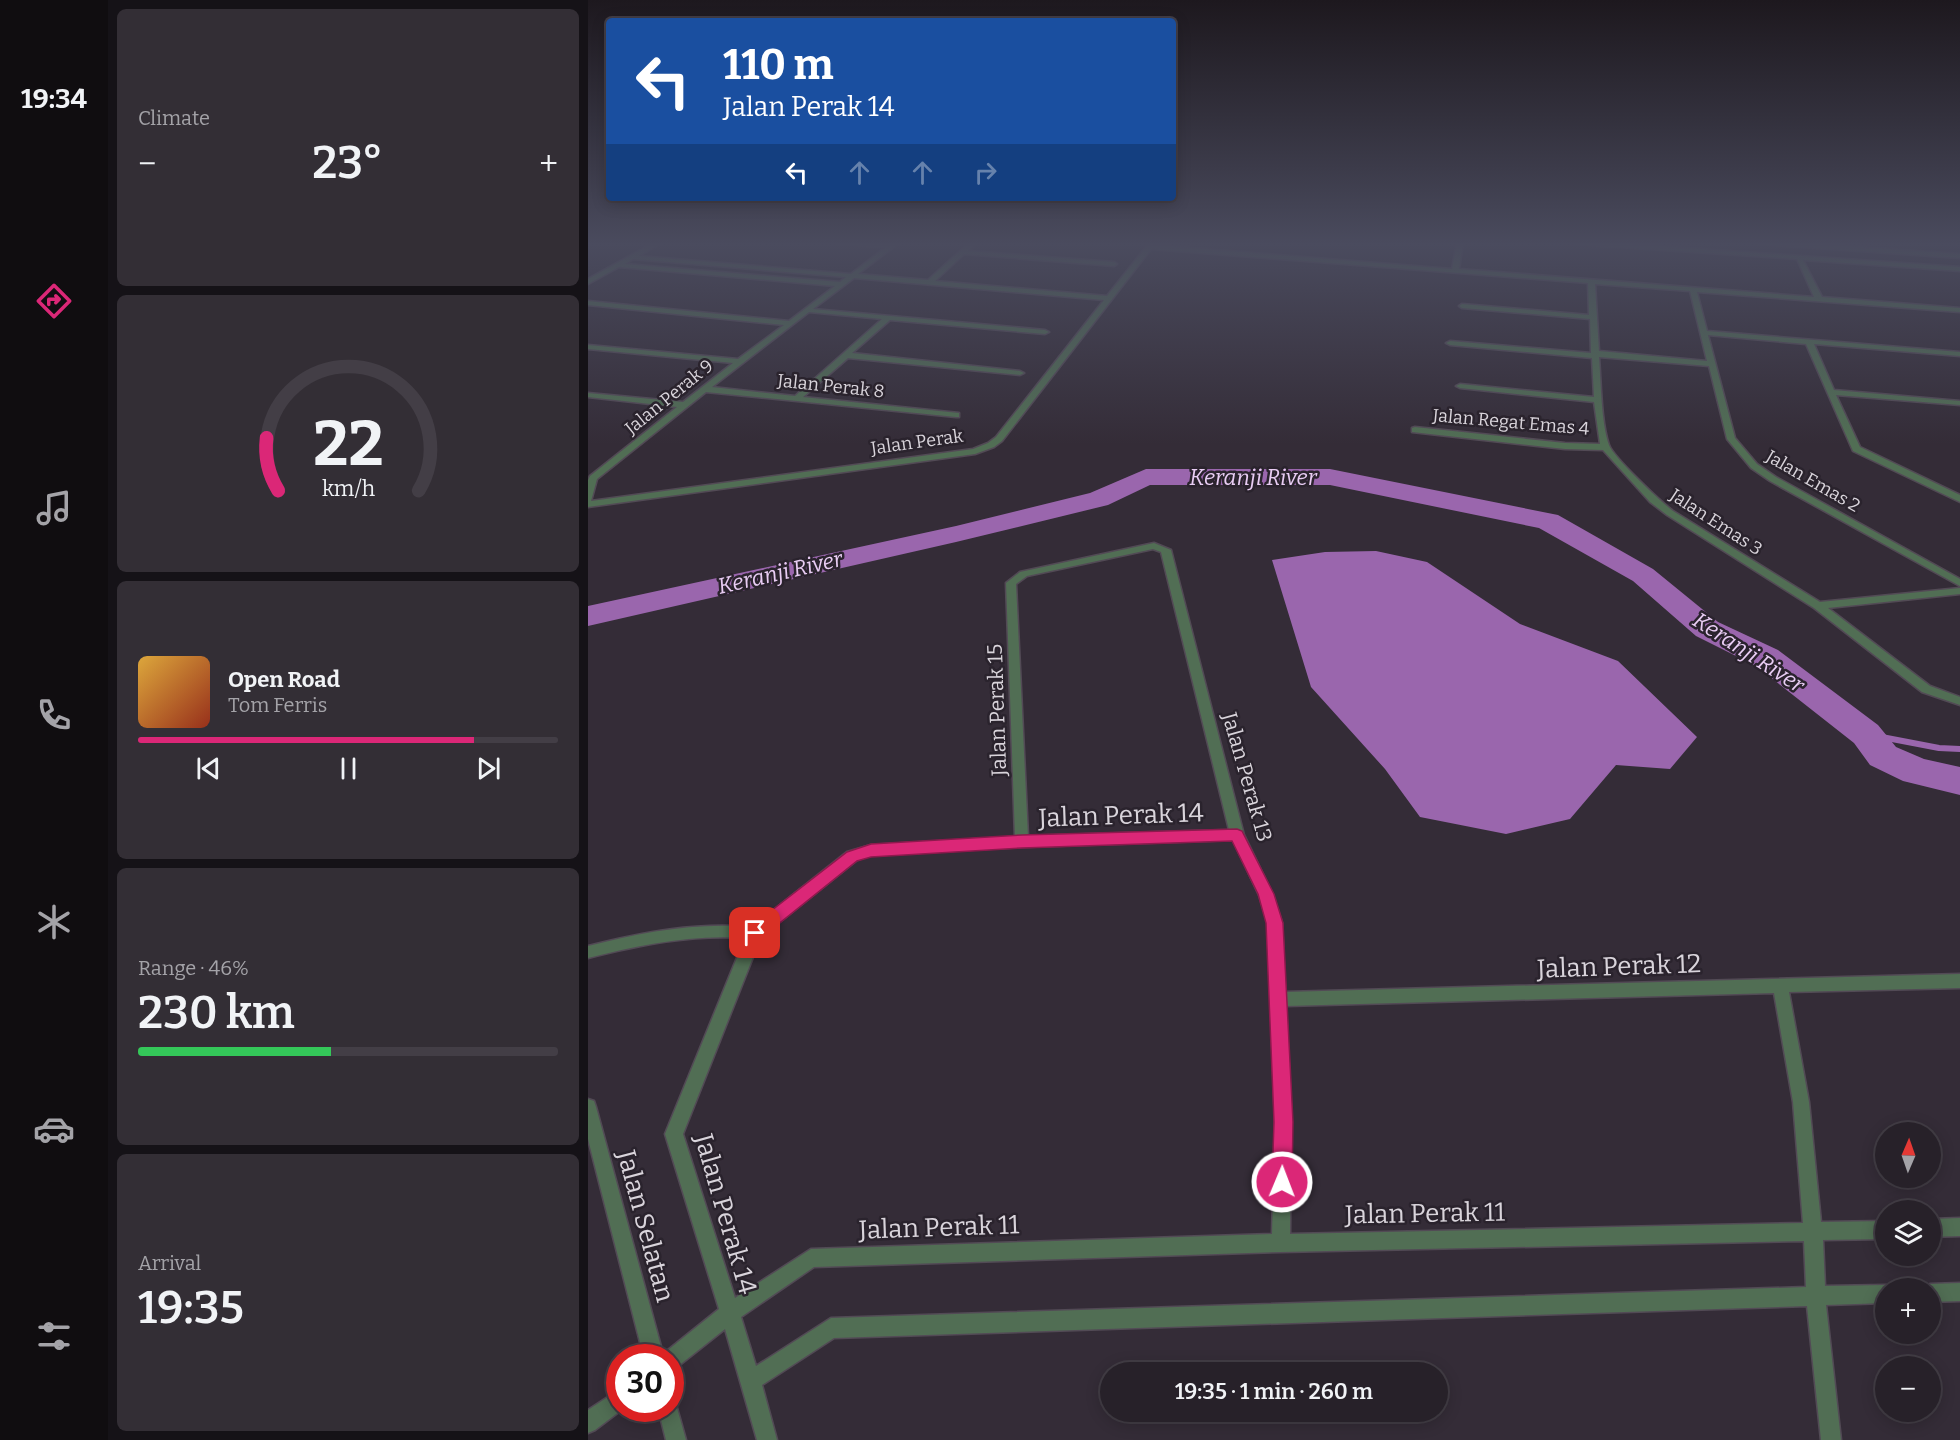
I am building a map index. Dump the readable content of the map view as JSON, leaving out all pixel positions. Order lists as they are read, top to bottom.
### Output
{
  "streets": {
    "street": [
      "Jalan Perak 8",
      "Jalan Perak 9",
      "Jalan Regat Emas 4",
      "Jalan Perak",
      "Jalan Emas 2",
      "Jalan Emas 3",
      "Jalan Perak 15",
      "Jalan Perak 13",
      "Jalan Perak 14",
      "Jalan Perak 12",
      "Jalan Perak 11",
      "Jalan Selatan"
    ]
  },
  "crossings": [
    ["Jalan Perak 8", "Jalan Perak 9"],
    ["Jalan Regat Emas 4", "Jalan Emas 3"],
    ["Jalan Perak 15", "Jalan Perak 13"],
    ["Jalan Perak 15", "Jalan Perak 14"],
    ["Jalan Perak 13", "Jalan Perak 14"],
    ["Jalan Perak 13", "Jalan Perak 12"],
    ["Jalan Perak 13", "Jalan Perak 11"],
    ["Jalan Perak 14", "Jalan Perak 11"]
  ],
  "water": ["Keranji River"],
  "north": "top",
  "page": {
    "tabs": "19:34",
    "tile": [
      "Climate",
      ["Range · 46%", "230 km"],
      ["Arrival", "19:35"]
    ],
    "turn": ["110 m", "Jalan Perak 14"],
    "heat": ["−", "23°", "+"],
    "song": ["Open Road", "Tom Ferris"],
    "map_buttons": ["+", "−"],
    "limit": "30",
    "trip": "19:35 · 1 min · 260 m",
    "gauge": ["22", "km/h"]
  }
}
